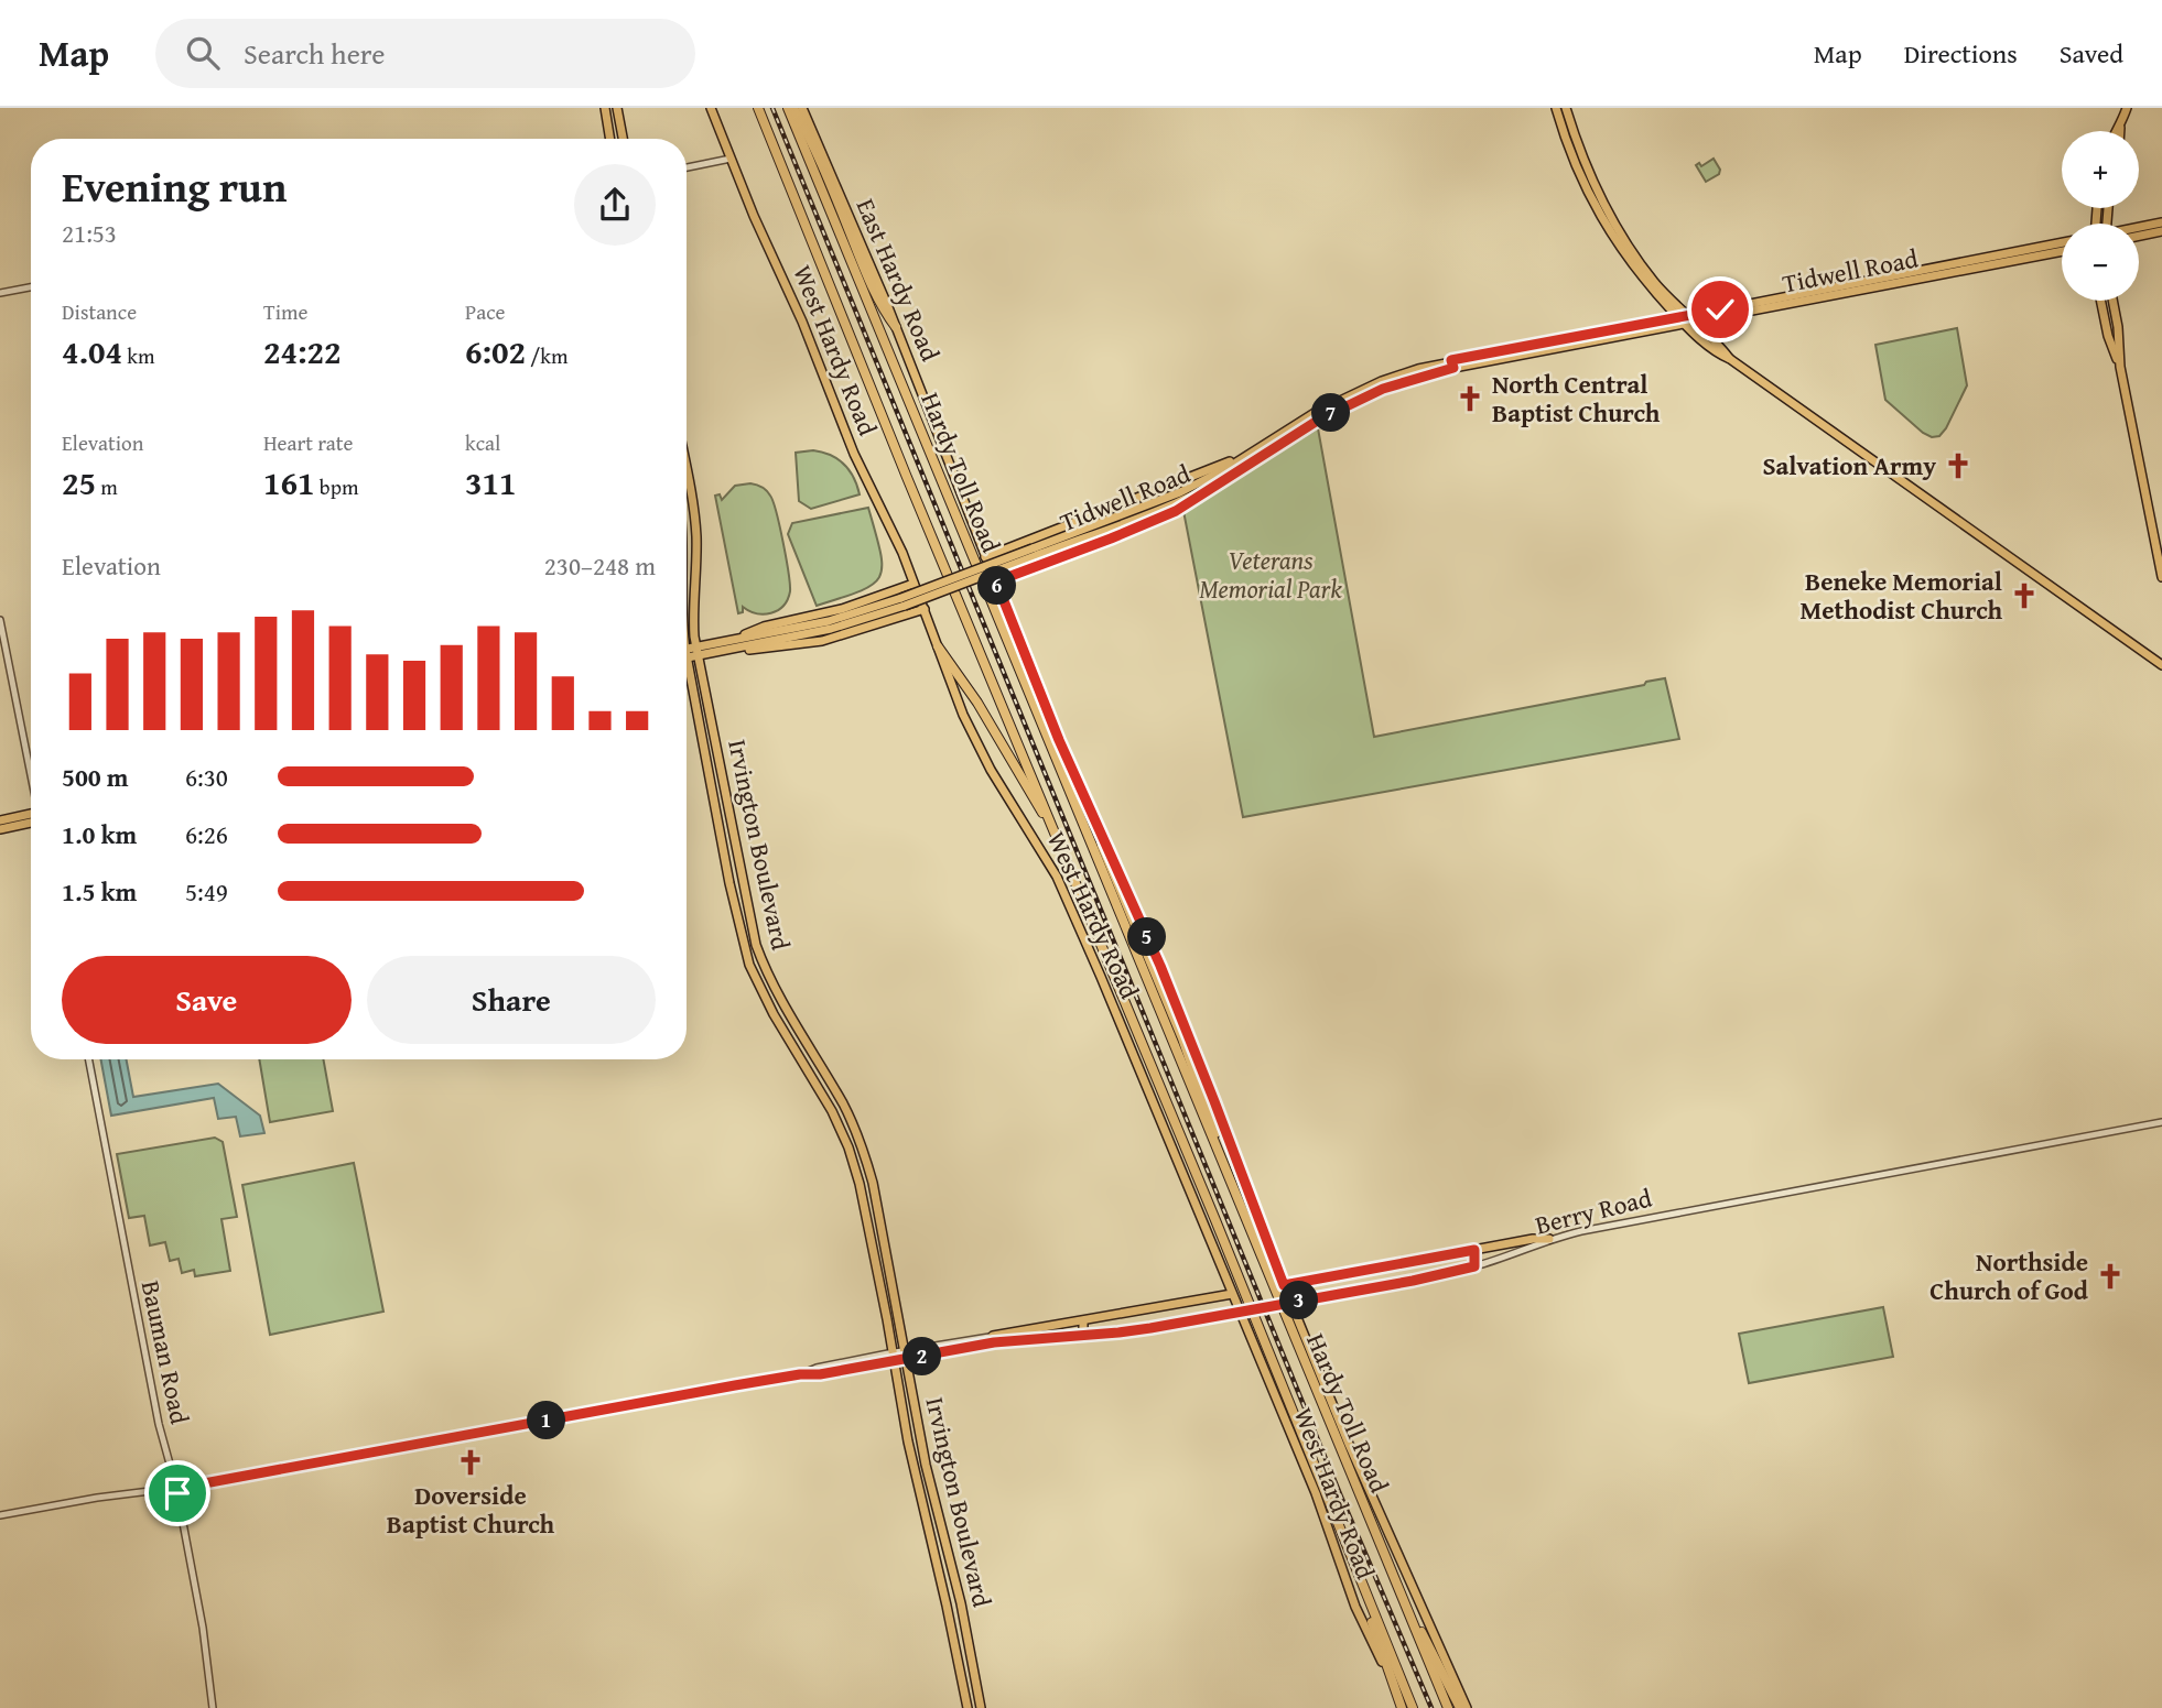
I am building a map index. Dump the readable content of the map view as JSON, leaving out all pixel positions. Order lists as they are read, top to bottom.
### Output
{
  "streets": {
    "highway": ["Hardy Toll Road"],
    "main road": [
      "Tidwell Road",
      "East Hardy Road",
      "West Hardy Road",
      "Irvington Boulevard"
    ],
    "street": ["Berry Road", "Bauman Road"]
  },
  "crossings": [
    ["Tidwell Road", "Irvington Boulevard"],
    ["Irvington Boulevard", "Berry Road"],
    ["Berry Road", "Bauman Road"]
  ],
  "parks": ["Veterans Memorial Park"],
  "places": {
    "church": [
      "North Central Baptist Church",
      "Salvation Army",
      "Beneke Memorial Methodist Church",
      "Northside Church of God",
      "Doverside Baptist Church"
    ]
  },
  "page": {
    "header": "Map",
    "search": "Search here",
    "nav": ["Map", "Directions", "Saved"],
    "map_buttons": ["+", "−"],
    "heading": ["Evening run", "21:53"],
    "stats": [
      ["Distance", "4.04 km"],
      ["Time", "24:22"],
      ["Pace", "6:02 /km"],
      ["Elevation", "25 m"],
      ["Heart rate", "161 bpm"],
      ["kcal", "311"]
    ],
    "pins": [
      "7",
      "6",
      "5",
      "3",
      "2",
      "1"
    ],
    "chart": ["Elevation", "230–248 m"],
    "list": [
      {
        "name": "500 m",
        "note": "6:30"
      },
      {
        "name": "1.0 km",
        "note": "6:26"
      },
      {
        "name": "1.5 km",
        "note": "5:49"
      }
    ],
    "buttons": ["Save", "Share"]
  }
}
